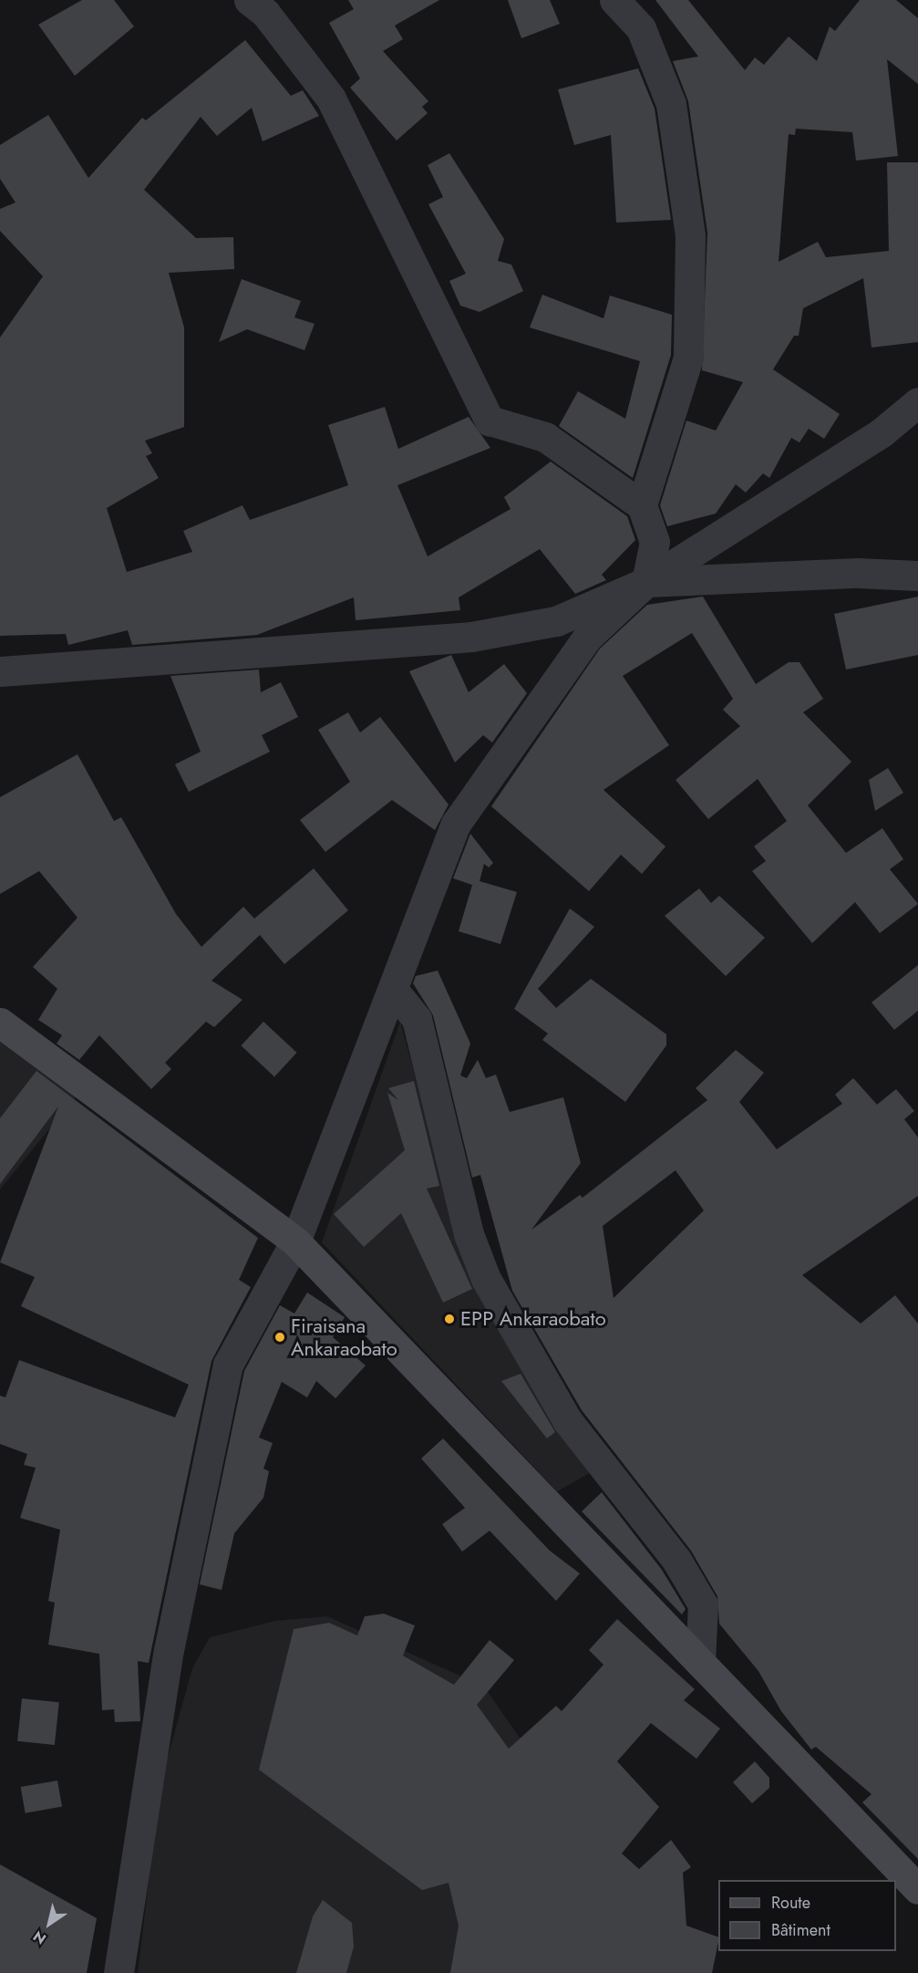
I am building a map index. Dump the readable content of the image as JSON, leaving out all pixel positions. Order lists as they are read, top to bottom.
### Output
{
  "places": ["EPP Ankaraobato", "Firaisana Ankaraobato"],
  "legend": ["Route", "Bâtiment"],
  "north": "bottom left"
}
